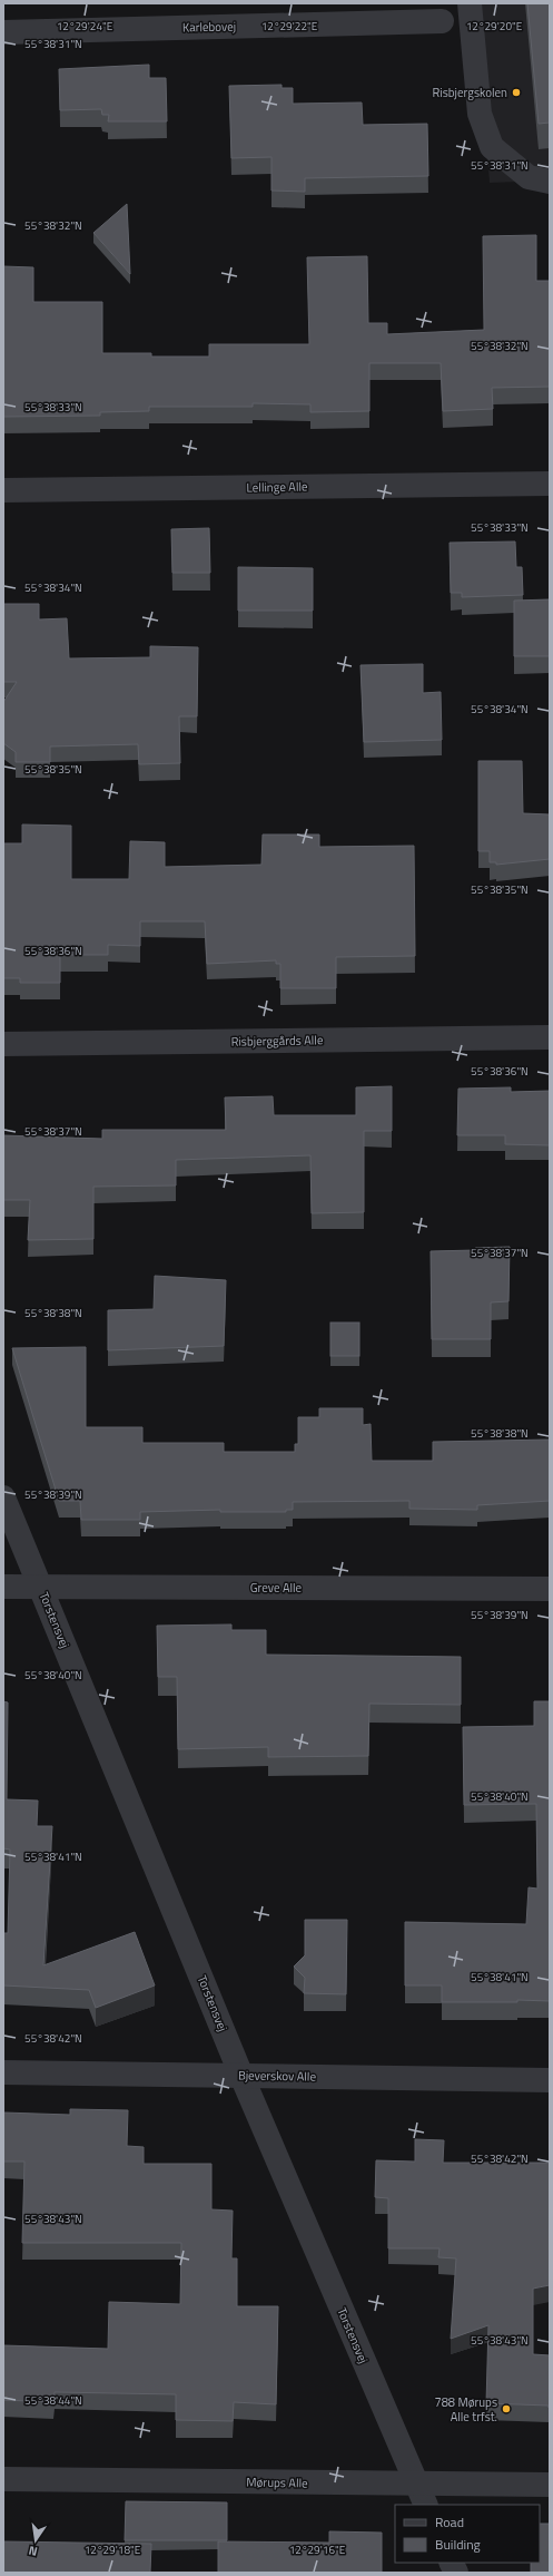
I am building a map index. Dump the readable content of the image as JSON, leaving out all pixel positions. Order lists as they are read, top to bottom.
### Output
{
  "streets": {
    "street": [
      "Karlebovej",
      "Lellinge Alle",
      "Risbjerggårds Alle",
      "Greve Alle",
      "Torstensvej",
      "Bjeverskov Alle",
      "Mørups Alle"
    ]
  },
  "crossings": [
    ["Greve Alle", "Torstensvej"],
    ["Torstensvej", "Bjeverskov Alle"],
    ["Torstensvej", "Mørups Alle"]
  ],
  "places": ["Risbjergskolen", "788 Mørups Alle trfst."],
  "legend": ["Road", "Building"],
  "north": "bottom",
  "coordinates": [
    "12°29'24\"E",
    "12°29'22\"E",
    "12°29'20\"E",
    "55°38'31\"N",
    "55°38'32\"N",
    "55°38'33\"N",
    "55°38'34\"N",
    "55°38'35\"N",
    "55°38'36\"N",
    "55°38'37\"N",
    "55°38'38\"N",
    "55°38'39\"N",
    "55°38'40\"N",
    "55°38'41\"N",
    "55°38'42\"N",
    "55°38'43\"N",
    "55°38'44\"N",
    "12°29'18\"E",
    "12°29'16\"E"
  ]
}
